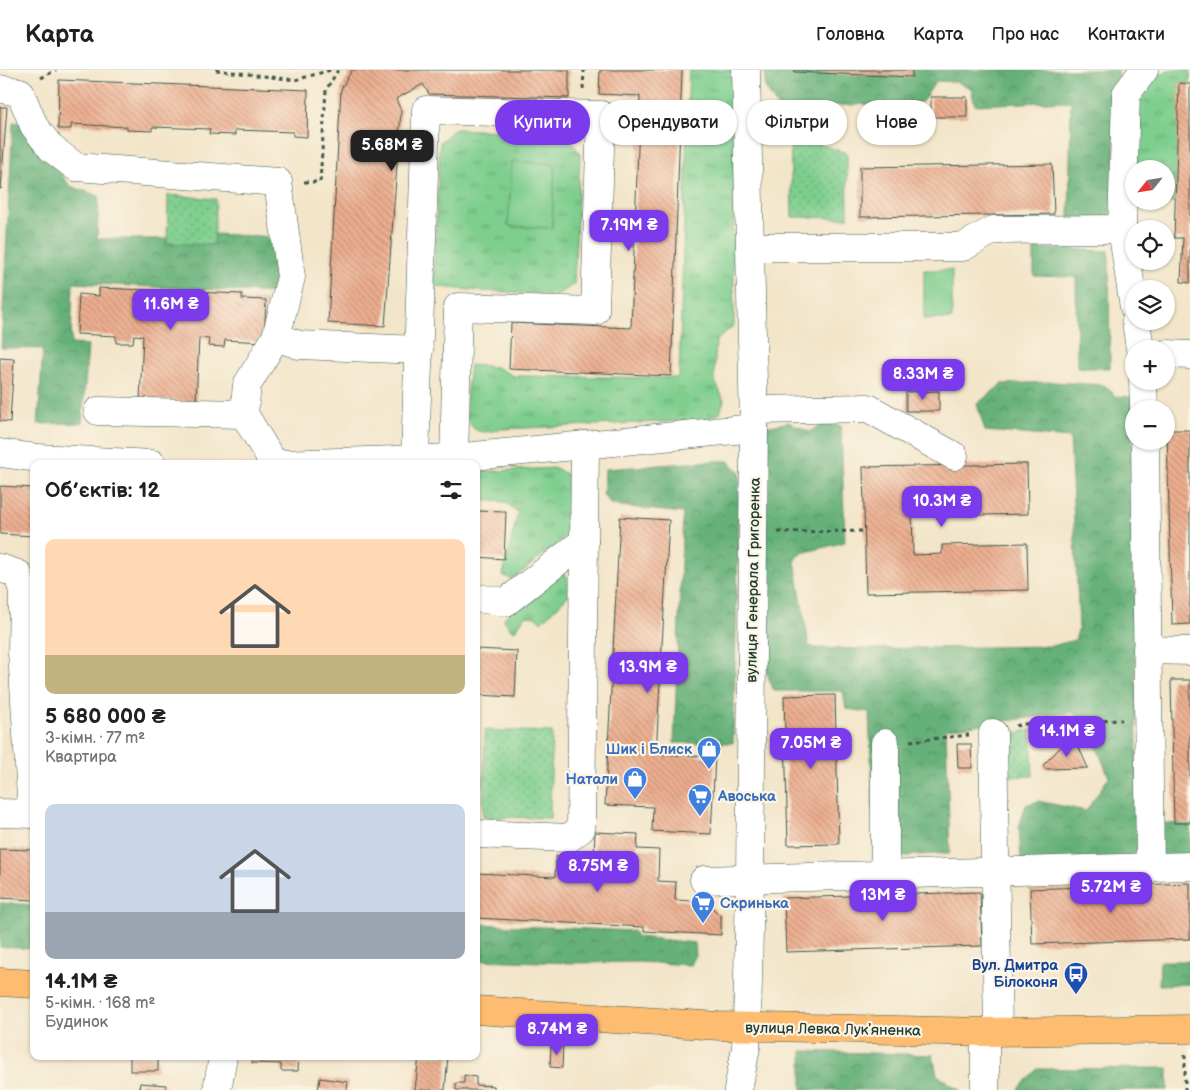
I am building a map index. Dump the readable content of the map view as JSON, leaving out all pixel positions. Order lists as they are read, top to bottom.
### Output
{
  "streets": {
    "main road": ["вулиця Левка Лукʼяненка"],
    "street": ["вулиця Генерала Григоренка"]
  },
  "crossings": [
    ["вулиця Генерала Григоренка", "вулиця Левка Лукʼяненка"]
  ],
  "places": {
    "shop": ["Шик і Блиск", "Натали"],
    "supermarket": ["Авоська", "Скринька"],
    "bus stop": ["Вул. Дмитра Білоконя"]
  },
  "north": "bottom left",
  "page": {
    "header": "Карта",
    "nav": [
      "Головна",
      "Карта",
      "Про нас",
      "Контакти"
    ],
    "chip": [
      "Купити",
      "Орендувати",
      "Фільтри",
      "Нове"
    ],
    "price": [
      "5.68M ₴",
      "7.19M ₴",
      "11.6M ₴",
      "8.33M ₴",
      "10.3M ₴",
      "13.9M ₴",
      "14.1M ₴",
      "7.05M ₴",
      "8.75M ₴",
      "5.72M ₴",
      "13M ₴",
      "8.74M ₴"
    ],
    "map_buttons": ["+", "−"],
    "heading": "Об’єктів: 12",
    "list": [
      {
        "name": "5 680 000 ₴",
        "note": "3-кімн. · 77 m² · Квартира"
      },
      {
        "name": "14.1M ₴",
        "note": "5-кімн. · 168 m² · Будинок"
      }
    ]
  }
}
